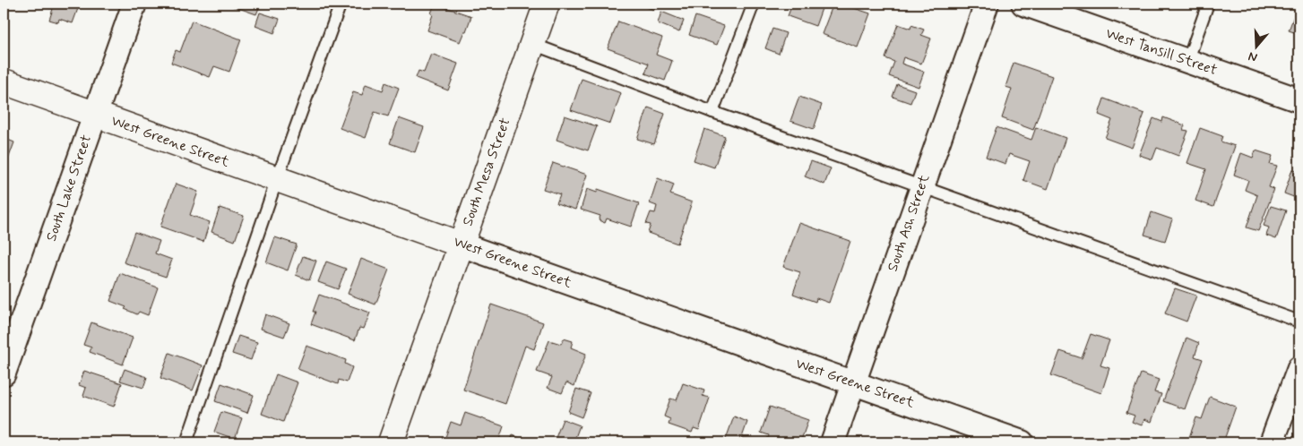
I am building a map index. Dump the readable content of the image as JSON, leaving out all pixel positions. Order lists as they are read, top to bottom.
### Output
{
  "streets": {
    "street": [
      "West Tansill Street",
      "West Greene Street",
      "South Mesa Street",
      "South Lake Street",
      "South Ash Street"
    ]
  },
  "crossings": [
    ["West Greene Street", "South Mesa Street"],
    ["West Greene Street", "South Lake Street"],
    ["West Greene Street", "South Ash Street"]
  ],
  "north": "bottom"
}
